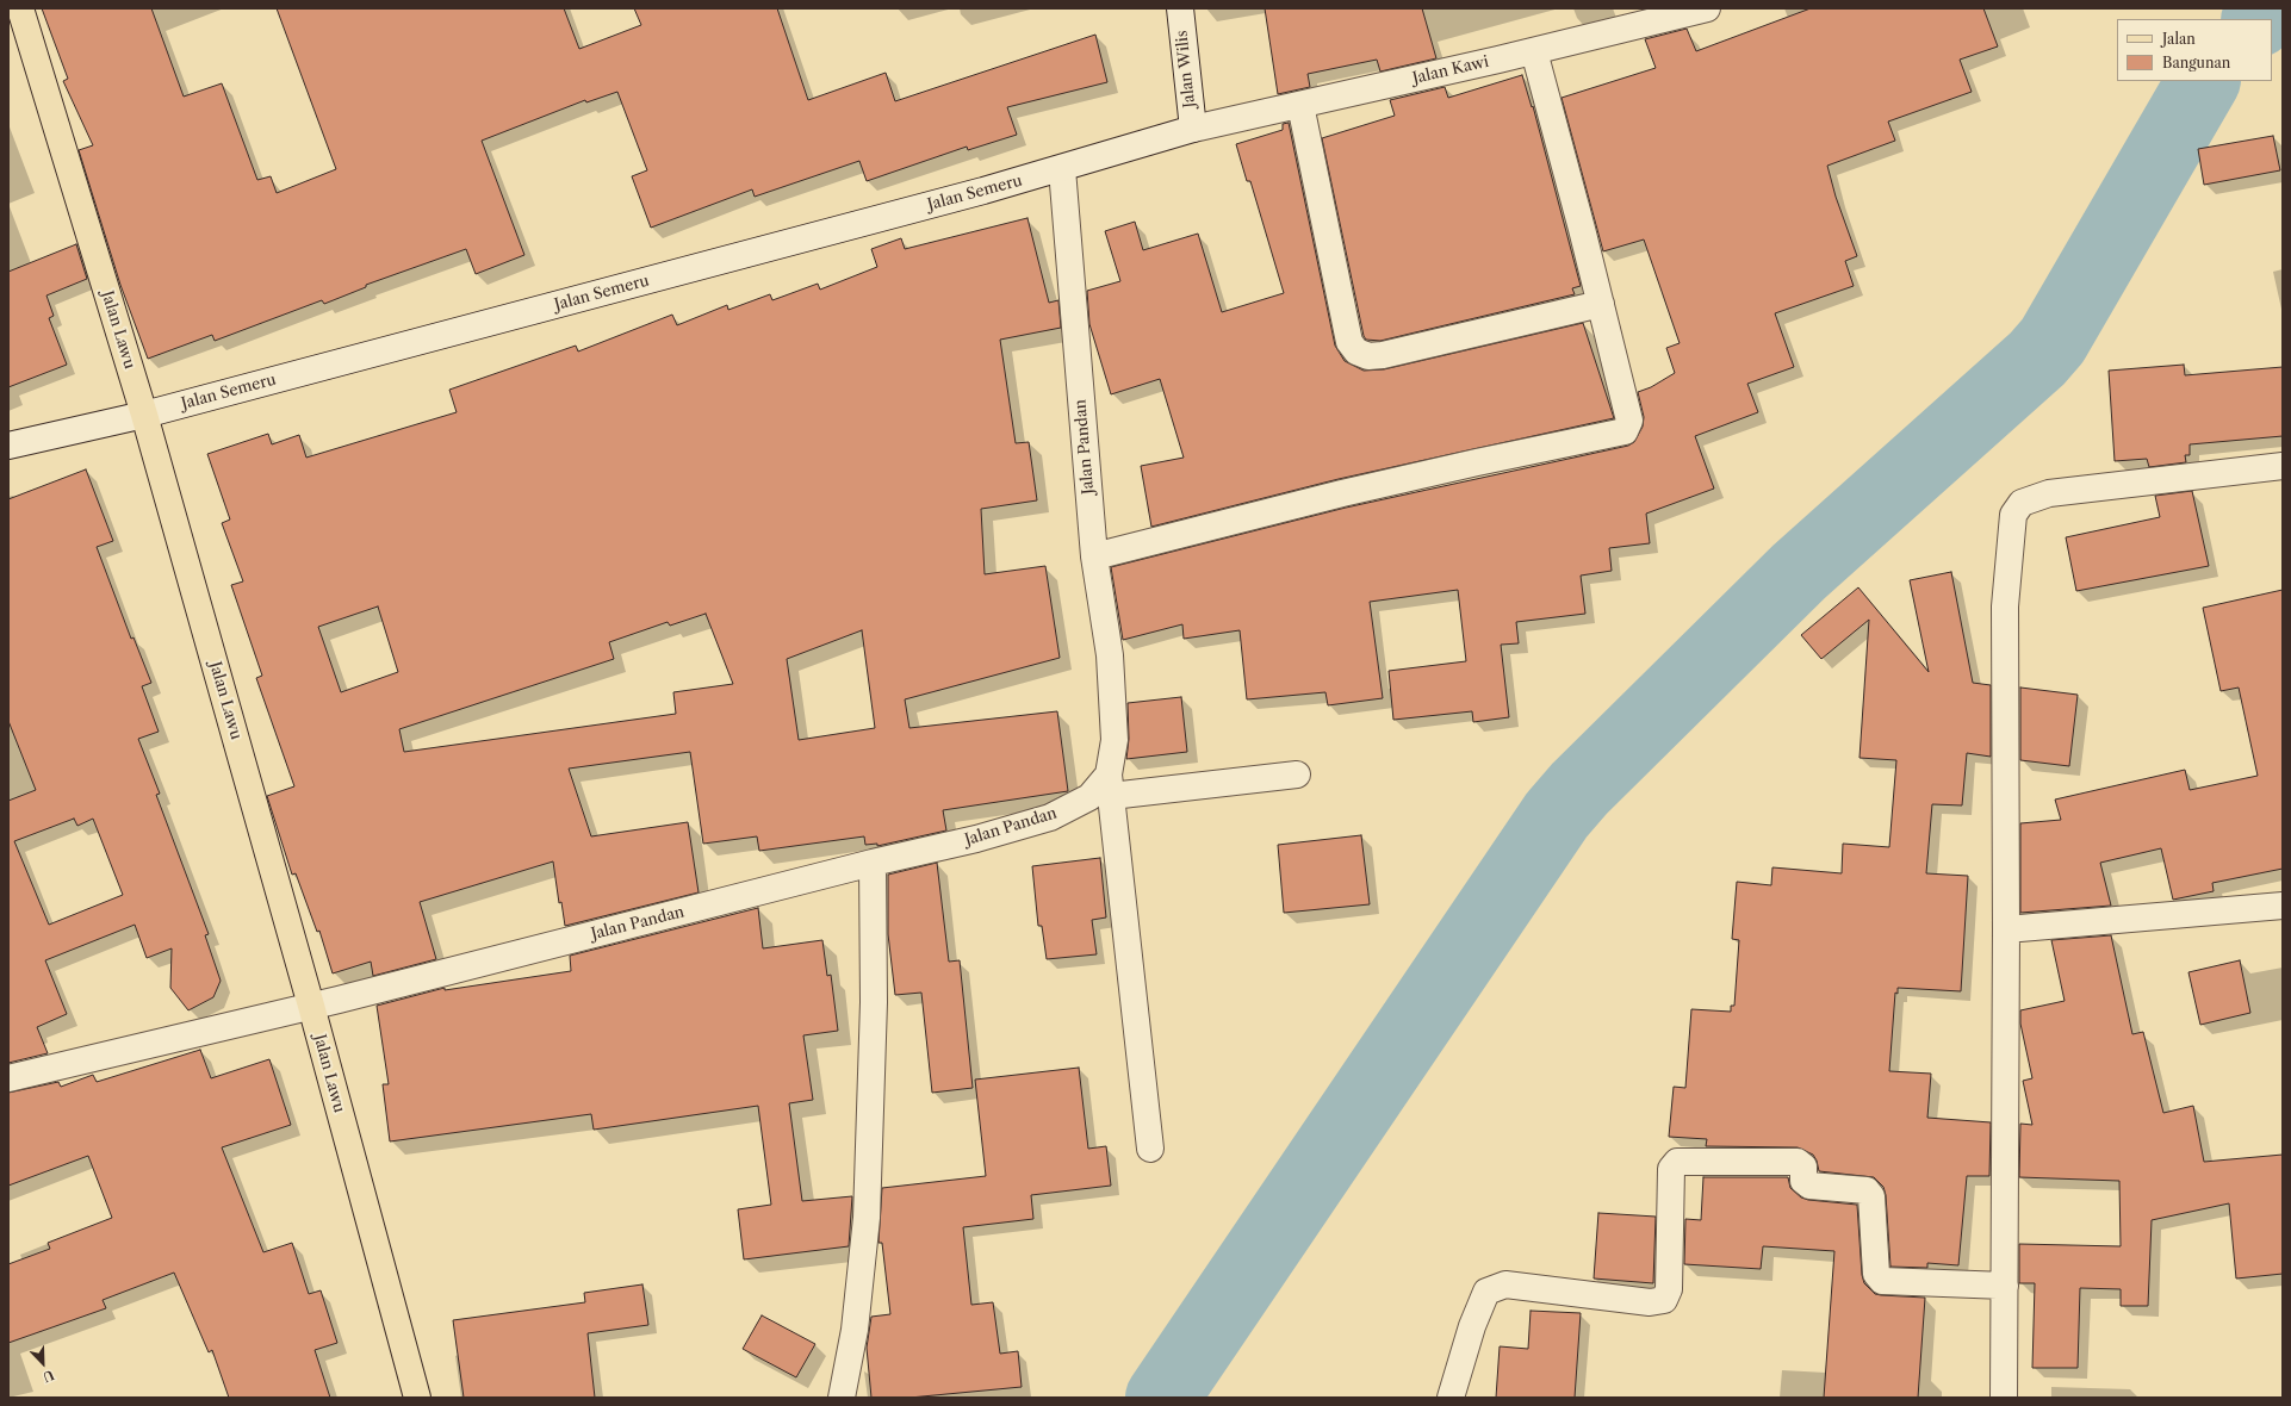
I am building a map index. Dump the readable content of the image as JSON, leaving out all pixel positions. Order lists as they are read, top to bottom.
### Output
{
  "streets": {
    "main road": ["Jalan Lawu"],
    "street": [
      "Jalan Wilis",
      "Jalan Kawi",
      "Jalan Semeru",
      "Jalan Pandan"
    ]
  },
  "crossings": [
    ["Jalan Wilis", "Jalan Kawi"],
    ["Jalan Wilis", "Jalan Semeru"],
    ["Jalan Kawi", "Jalan Semeru"],
    ["Jalan Semeru", "Jalan Lawu"],
    ["Jalan Semeru", "Jalan Pandan"],
    ["Jalan Lawu", "Jalan Pandan"]
  ],
  "legend": ["Jalan", "Bangunan"],
  "north": "bottom right"
}
